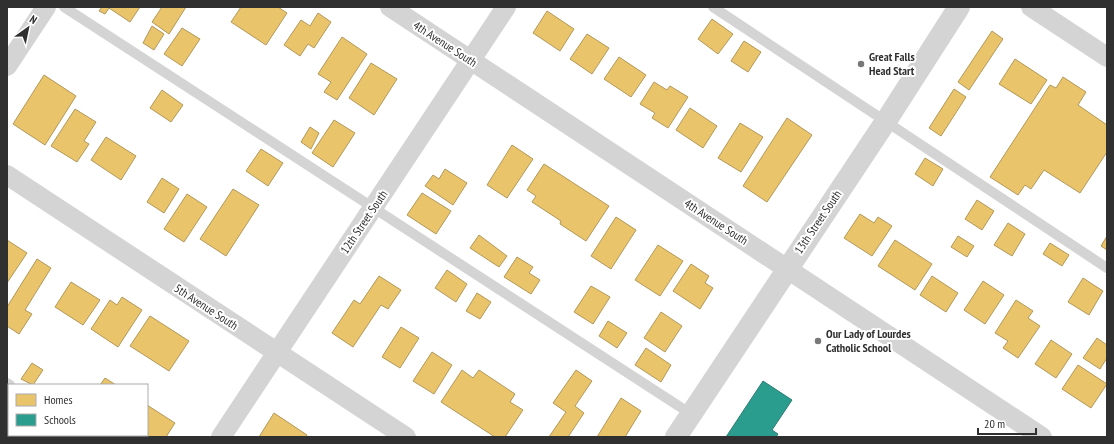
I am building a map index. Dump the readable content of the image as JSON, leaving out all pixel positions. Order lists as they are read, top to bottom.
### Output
{
  "streets": {
    "street": [
      "4th Avenue South",
      "12th Street South",
      "13th Street South",
      "5th Avenue South"
    ]
  },
  "crossings": [
    ["4th Avenue South", "12th Street South"],
    ["4th Avenue South", "13th Street South"],
    ["12th Street South", "5th Avenue South"]
  ],
  "places": ["Great Falls Head Start", "Our Lady of Lourdes Catholic School"],
  "legend": ["Homes", "Schools"],
  "scale_bar": "20 m",
  "north": "top right"
}
